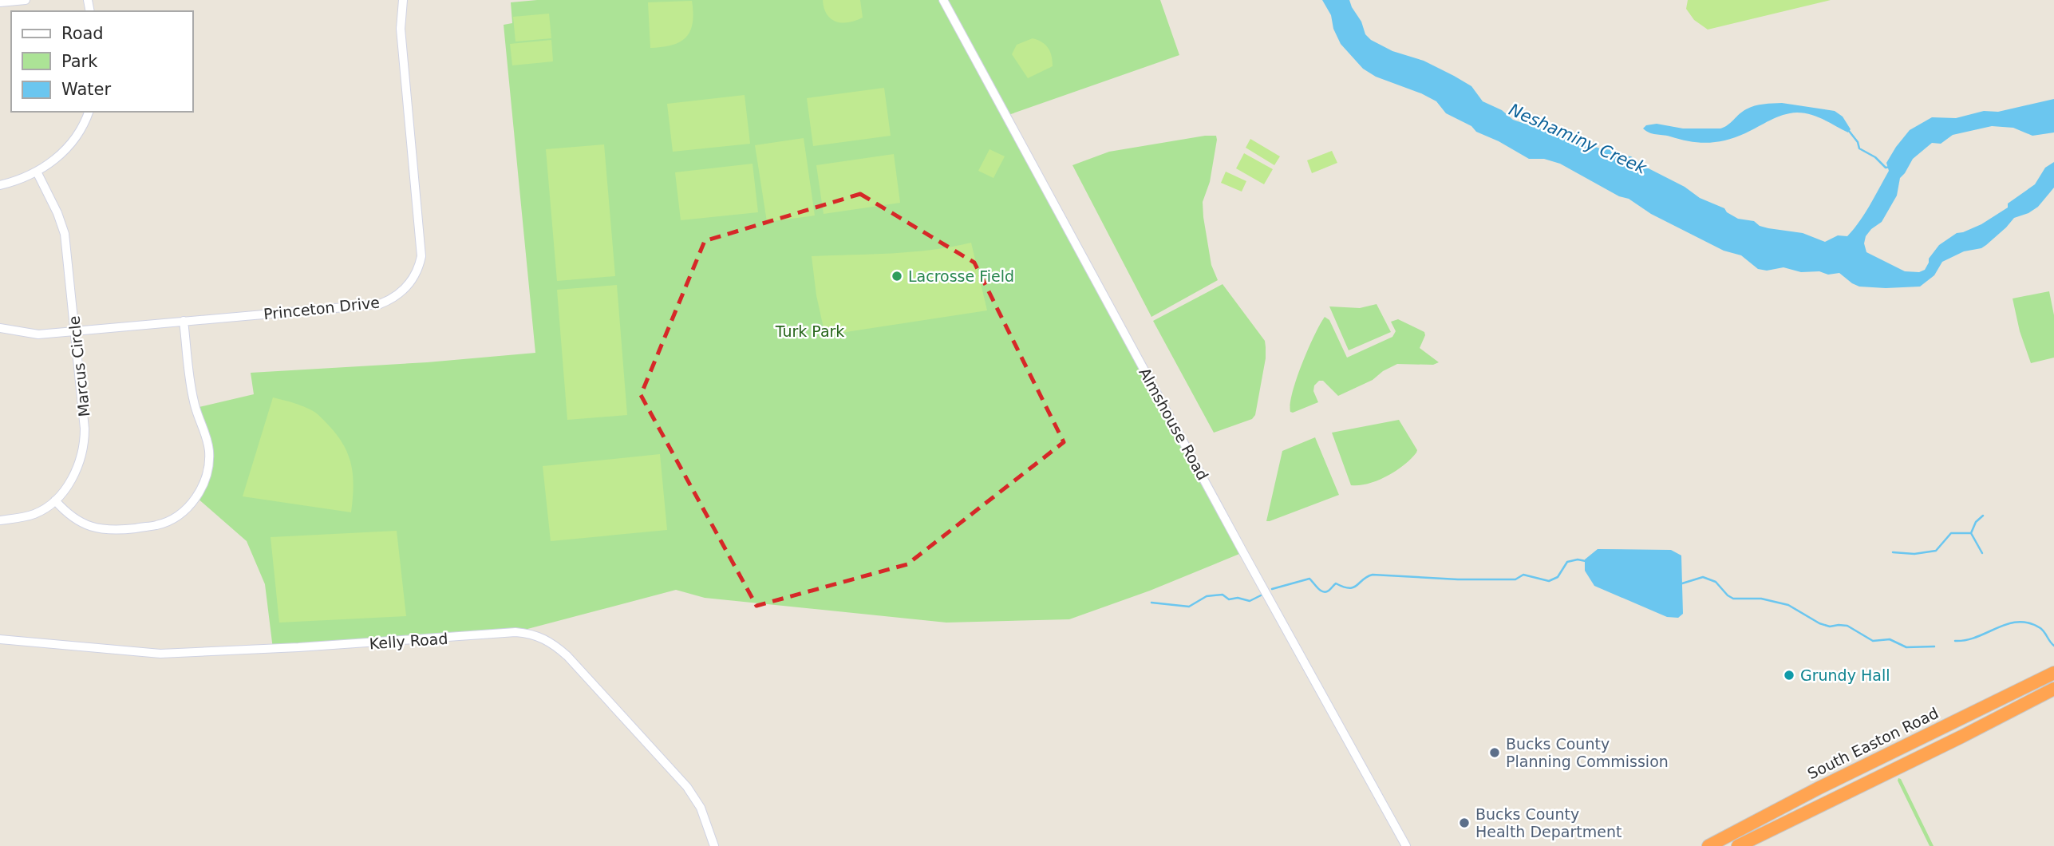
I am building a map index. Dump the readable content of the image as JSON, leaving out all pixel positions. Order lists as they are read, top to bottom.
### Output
{
  "streets": {
    "highway": ["South Easton Road"],
    "street": [
      "Princeton Drive",
      "Marcus Circle",
      "Almshouse Road",
      "Kelly Road"
    ]
  },
  "crossings": [
    ["Princeton Drive", "Marcus Circle"]
  ],
  "water": ["Neshaminy Creek"],
  "parks": ["Turk Park"],
  "places": [
    "Lacrosse Field",
    "Grundy Hall",
    "Bucks County Planning Commission",
    "Bucks County Health Department"
  ],
  "legend": ["Road", "Park", "Water"]
}
